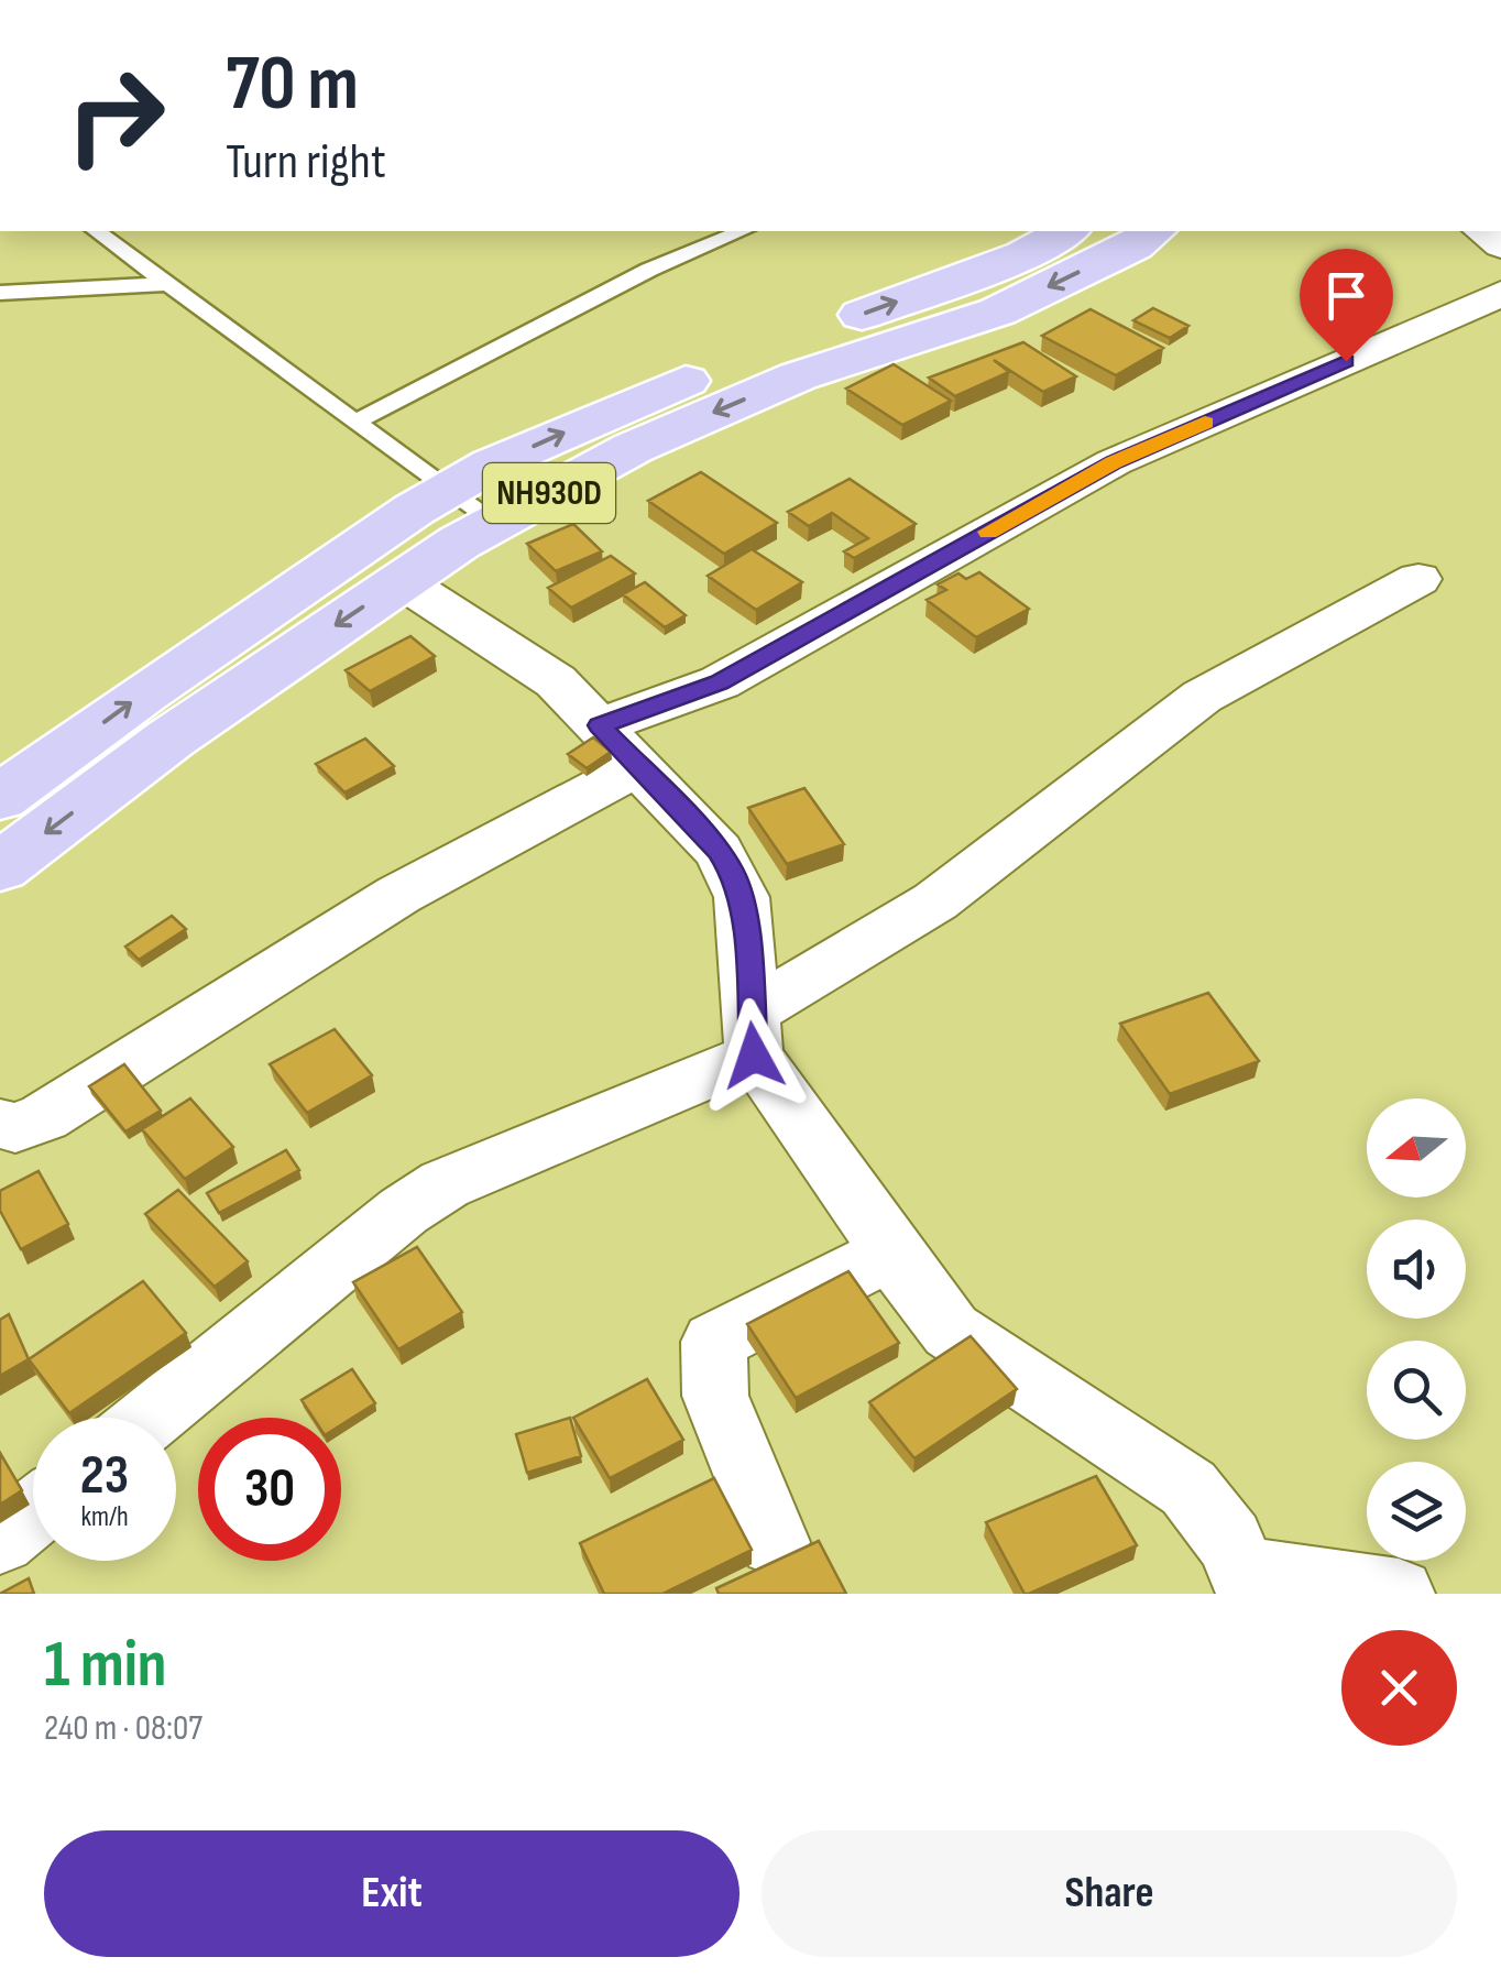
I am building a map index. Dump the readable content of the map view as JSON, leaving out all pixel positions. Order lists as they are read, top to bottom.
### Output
{
  "streets": {
    "highway": ["NH930D"]
  },
  "north": "left",
  "page": {
    "turn": ["70 m", "Turn right"],
    "speed": "23 km/h",
    "limit": "30",
    "heading": ["1 min", "240 m · 08:07"],
    "buttons": ["Exit", "Share"]
  }
}
